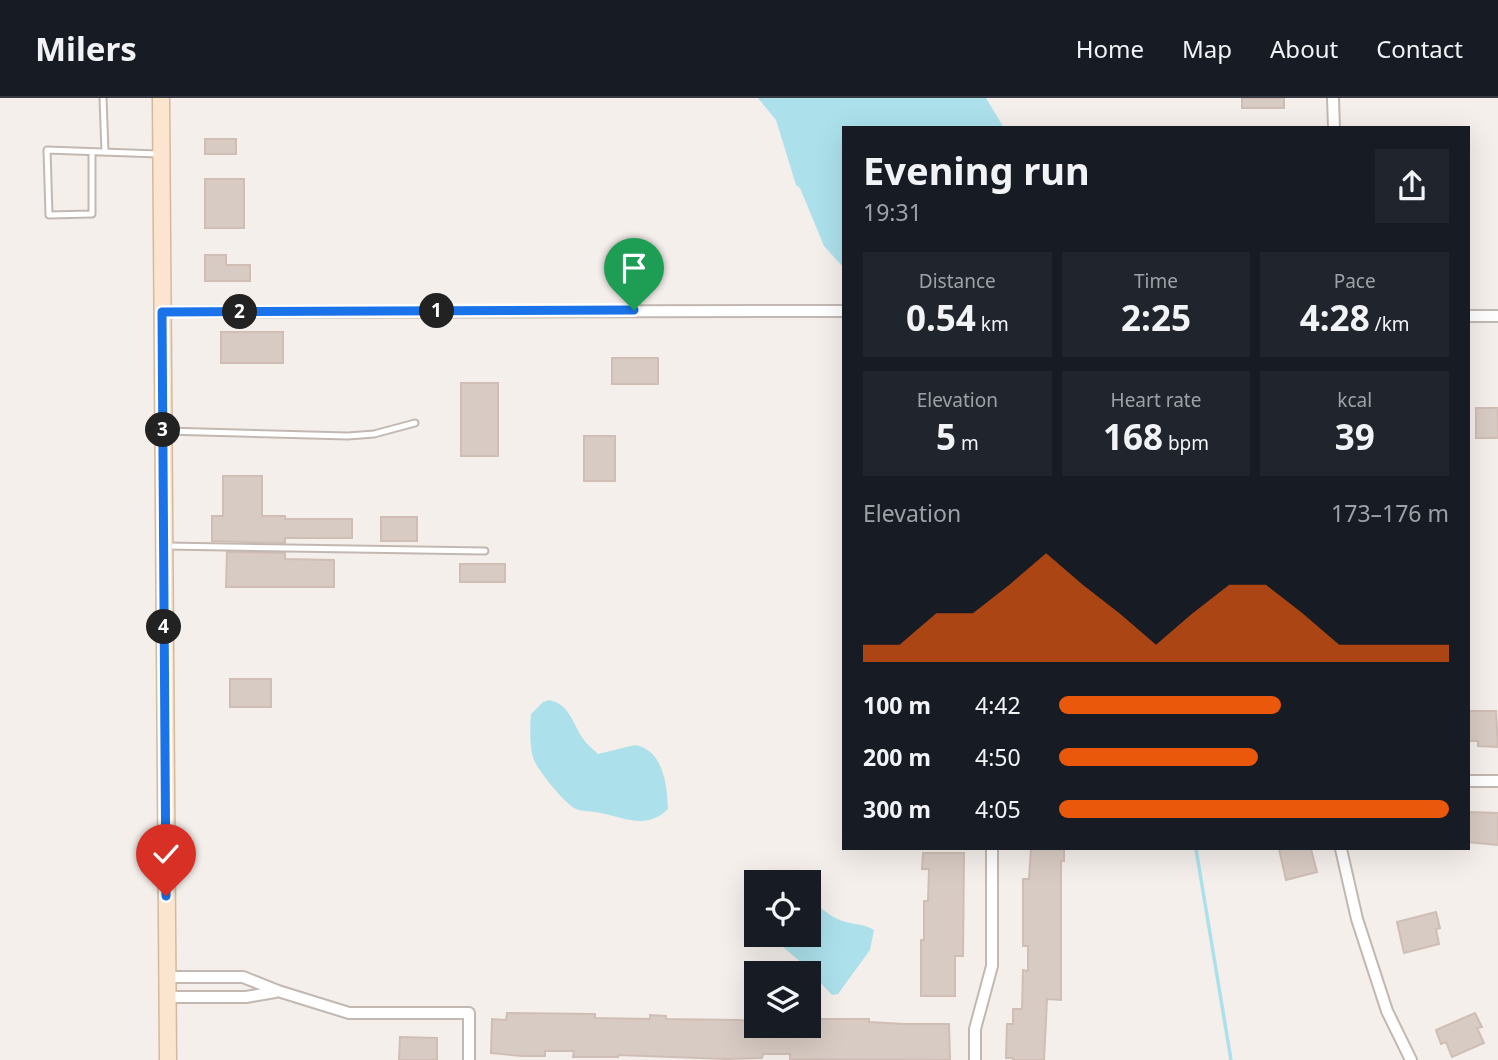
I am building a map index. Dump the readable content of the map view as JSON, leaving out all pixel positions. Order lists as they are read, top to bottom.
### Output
{
  "page": {
    "header": "Milers",
    "nav": [
      "Home",
      "Map",
      "About",
      "Contact"
    ],
    "heading": ["Evening run", "19:31"],
    "stats": [
      ["Distance", "0.54 km"],
      ["Time", "2:25"],
      ["Pace", "4:28 /km"],
      ["Elevation", "5 m"],
      ["Heart rate", "168 bpm"],
      ["kcal", "39"]
    ],
    "pins": [
      "1",
      "2",
      "3",
      "4"
    ],
    "chart": ["Elevation", "173–176 m"],
    "list": [
      {
        "name": "100 m",
        "note": "4:42"
      },
      {
        "name": "200 m",
        "note": "4:50"
      },
      {
        "name": "300 m",
        "note": "4:05"
      }
    ]
  }
}
